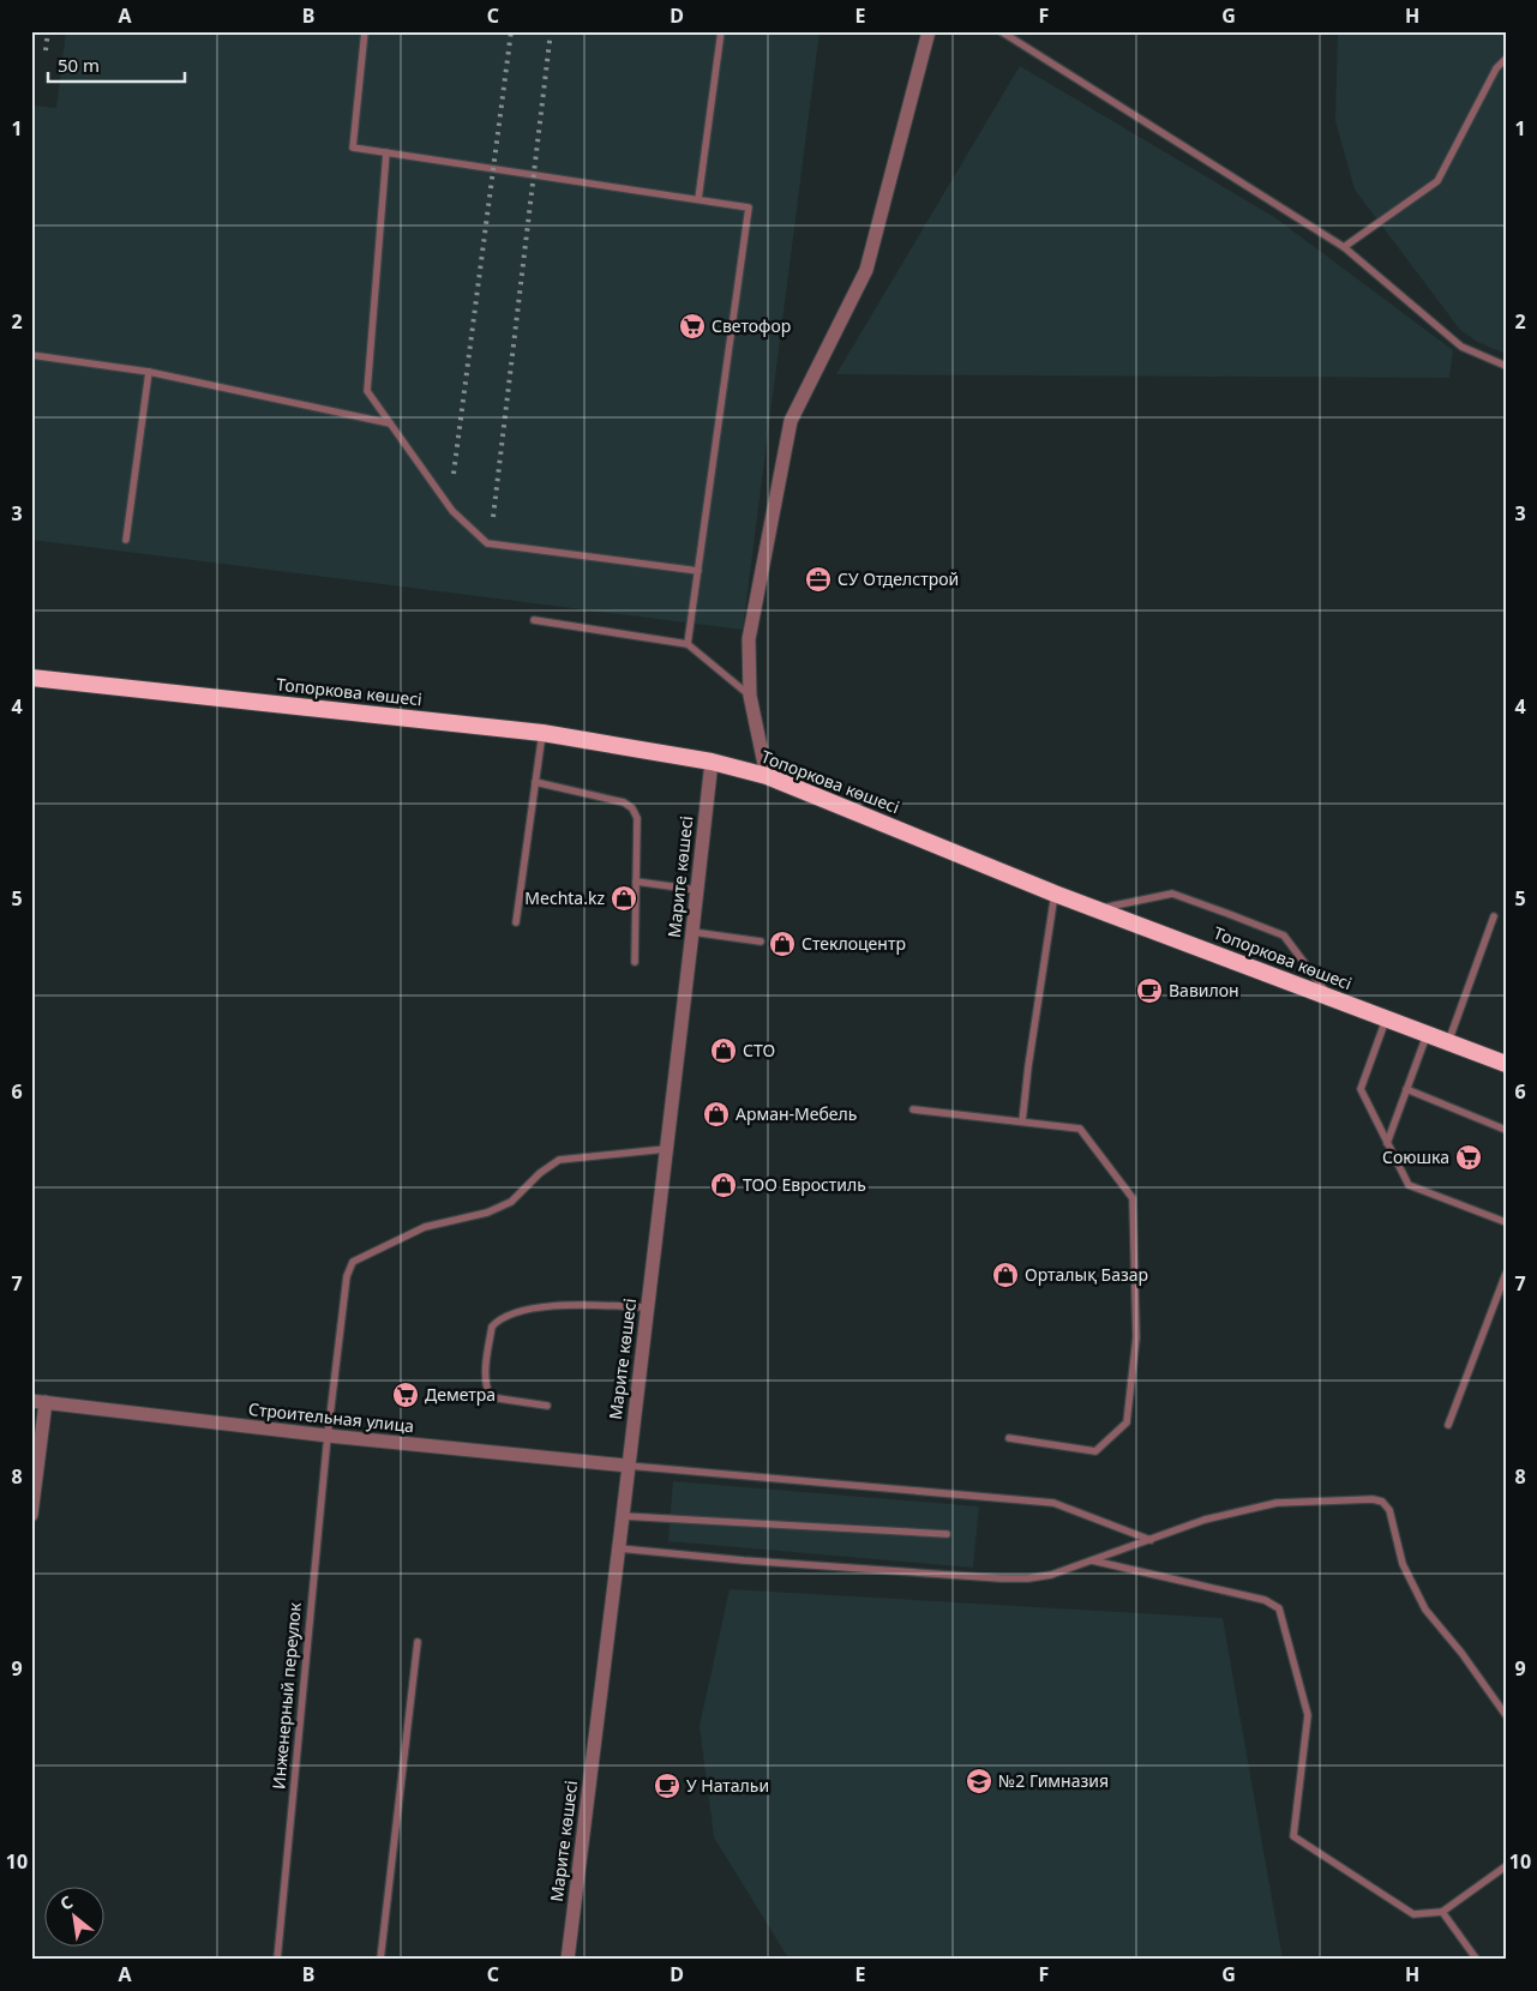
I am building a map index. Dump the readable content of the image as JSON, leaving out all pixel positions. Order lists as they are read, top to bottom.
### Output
{
  "streets": {
    "highway": ["Топоркова көшесі"],
    "street": ["Марите көшесі", "Строительная улица"],
    "lane": ["Инженерный переулок"]
  },
  "crossings": [
    ["Топоркова көшесі", "Марите көшесі"],
    ["Марите көшесі", "Строительная улица"],
    ["Марите көшесі", "Инженерный переулок"],
    ["Строительная улица", "Инженерный переулок"]
  ],
  "places": {
    "supermarket": ["Светофор", "Союшка", "Деметра"],
    "office": ["СУ Отделстрой"],
    "shop": [
      "Mechta.kz",
      "Стеклоцентр",
      "СТО",
      "Арман-Мебель",
      "ТОО Евростиль",
      "Орталық Базар"
    ],
    "cafe": ["Вавилон", "У Натальи"],
    "school or university": ["№2 Гимназия"]
  },
  "scale_bar": "50 m",
  "north": "top left",
  "grid": {
    "columns": [
      "A",
      "B",
      "C",
      "D",
      "E",
      "F",
      "G",
      "H"
    ],
    "rows": [
      "1",
      "2",
      "3",
      "4",
      "5",
      "6",
      "7",
      "8",
      "9",
      "10"
    ]
  }
}
